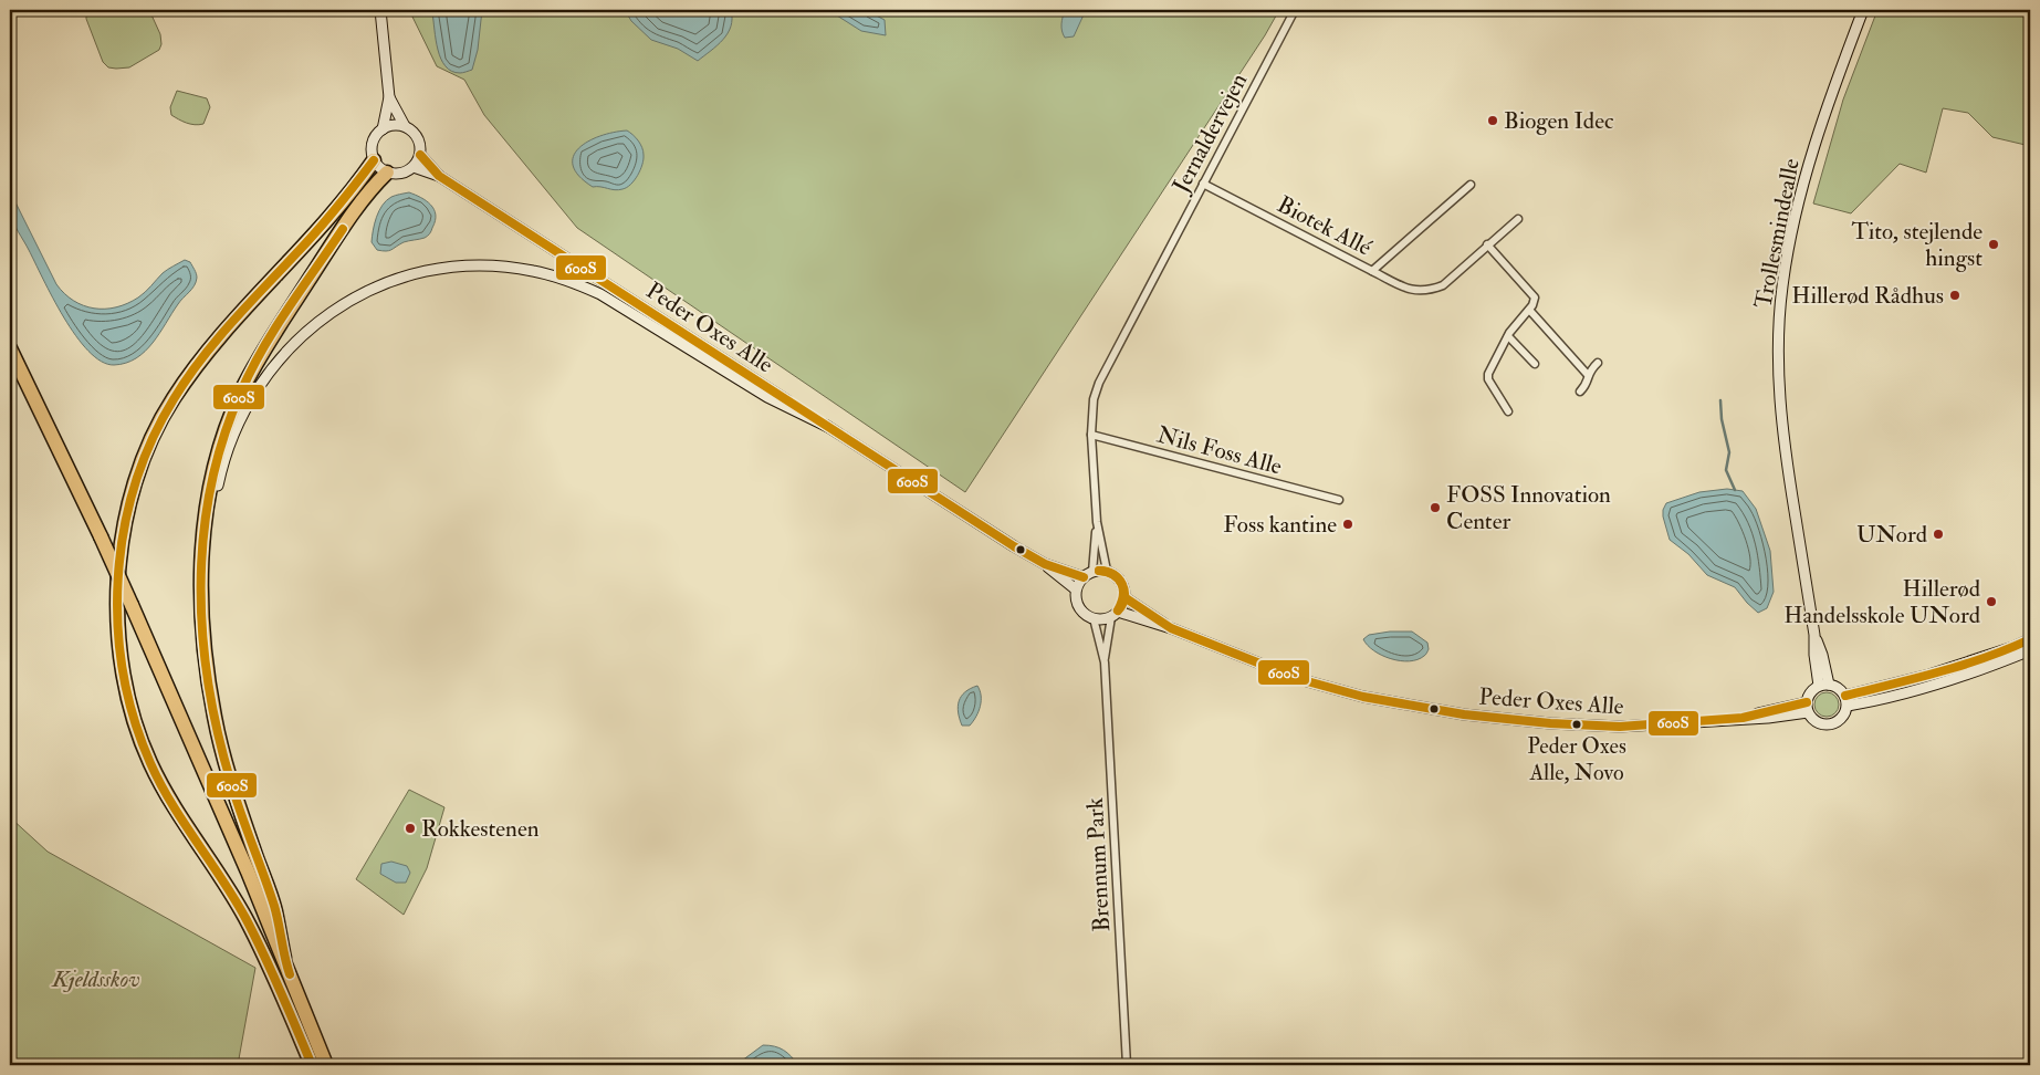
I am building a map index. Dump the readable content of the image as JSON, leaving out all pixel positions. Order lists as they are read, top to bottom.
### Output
{
  "streets": {
    "street": [
      "Jernaldervejen",
      "Biotek Allé",
      "Trollesmindealle",
      "Peder Oxes Alle",
      "Nils Foss Alle",
      "Brennum Park"
    ]
  },
  "crossings": [
    ["Jernaldervejen", "Biotek Allé"],
    ["Jernaldervejen", "Peder Oxes Alle"],
    ["Jernaldervejen", "Nils Foss Alle"],
    ["Jernaldervejen", "Brennum Park"],
    ["Trollesmindealle", "Peder Oxes Alle"],
    ["Peder Oxes Alle", "Brennum Park"]
  ],
  "parks": ["Kjeldsskov"],
  "places": [
    "Biogen Idec",
    "Tito, stejlende hingst",
    "Hillerød Rådhus",
    "FOSS Innovation Center",
    "Foss kantine",
    "UNord",
    "Hillerød Handelsskole UNord",
    "Peder Oxes Alle, Novo",
    "Rokkestenen"
  ],
  "lines": ["transit line 600S"]
}
